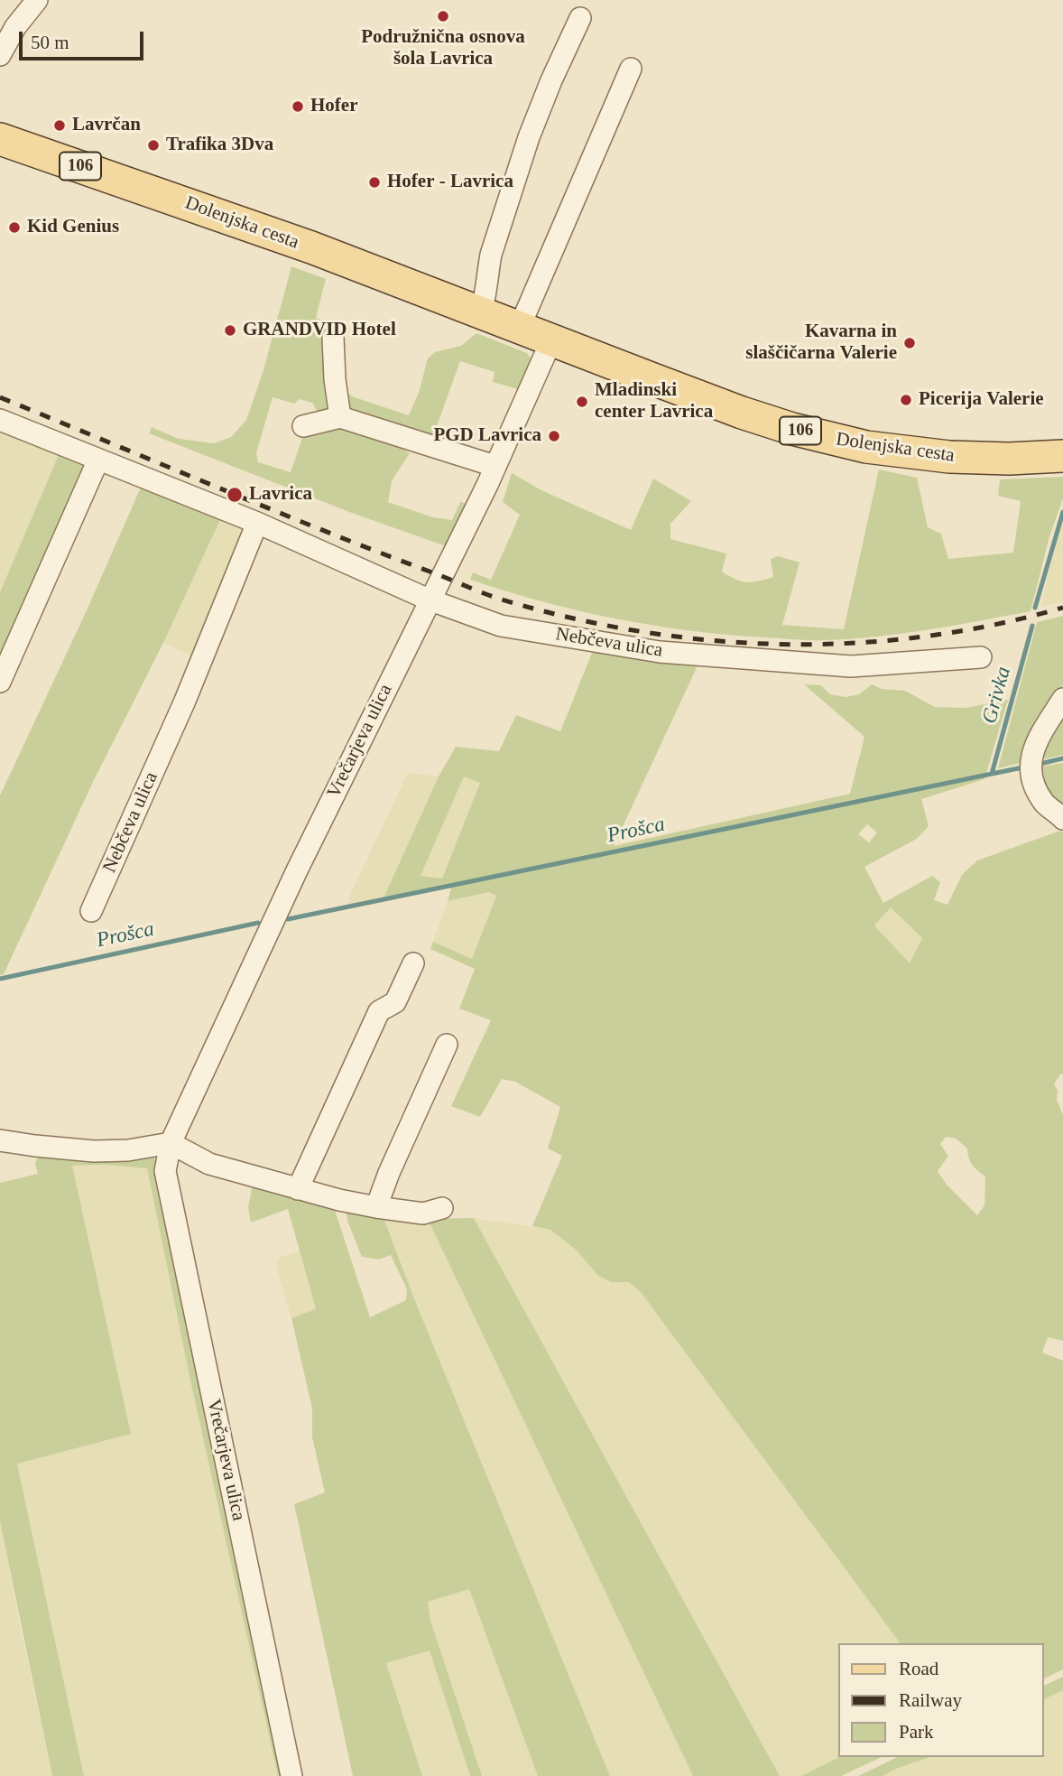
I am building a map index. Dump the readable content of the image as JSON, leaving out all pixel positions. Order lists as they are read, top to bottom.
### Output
{
  "streets": {
    "main road": ["106", "Dolenjska cesta"],
    "street": ["Nebčeva ulica", "Vrečarjeva ulica"]
  },
  "crossings": [
    ["Dolenjska cesta", "Vrečarjeva ulica"],
    ["Nebčeva ulica", "Vrečarjeva ulica"]
  ],
  "water": ["Grivka", "Prošca"],
  "places": [
    "Podružnična osnova šola Lavrica",
    "Hofer",
    "Lavrčan",
    "Trafika 3Dva",
    "Hofer - Lavrica",
    "Kid Genius",
    "GRANDVID Hotel",
    "Kavarna in slaščičarna Valerie",
    "Picerija Valerie",
    "Mladinski center Lavrica",
    "PGD Lavrica",
    "Lavrica"
  ],
  "legend": ["Road", "Railway", "Park"],
  "scale_bar": "50 m"
}
